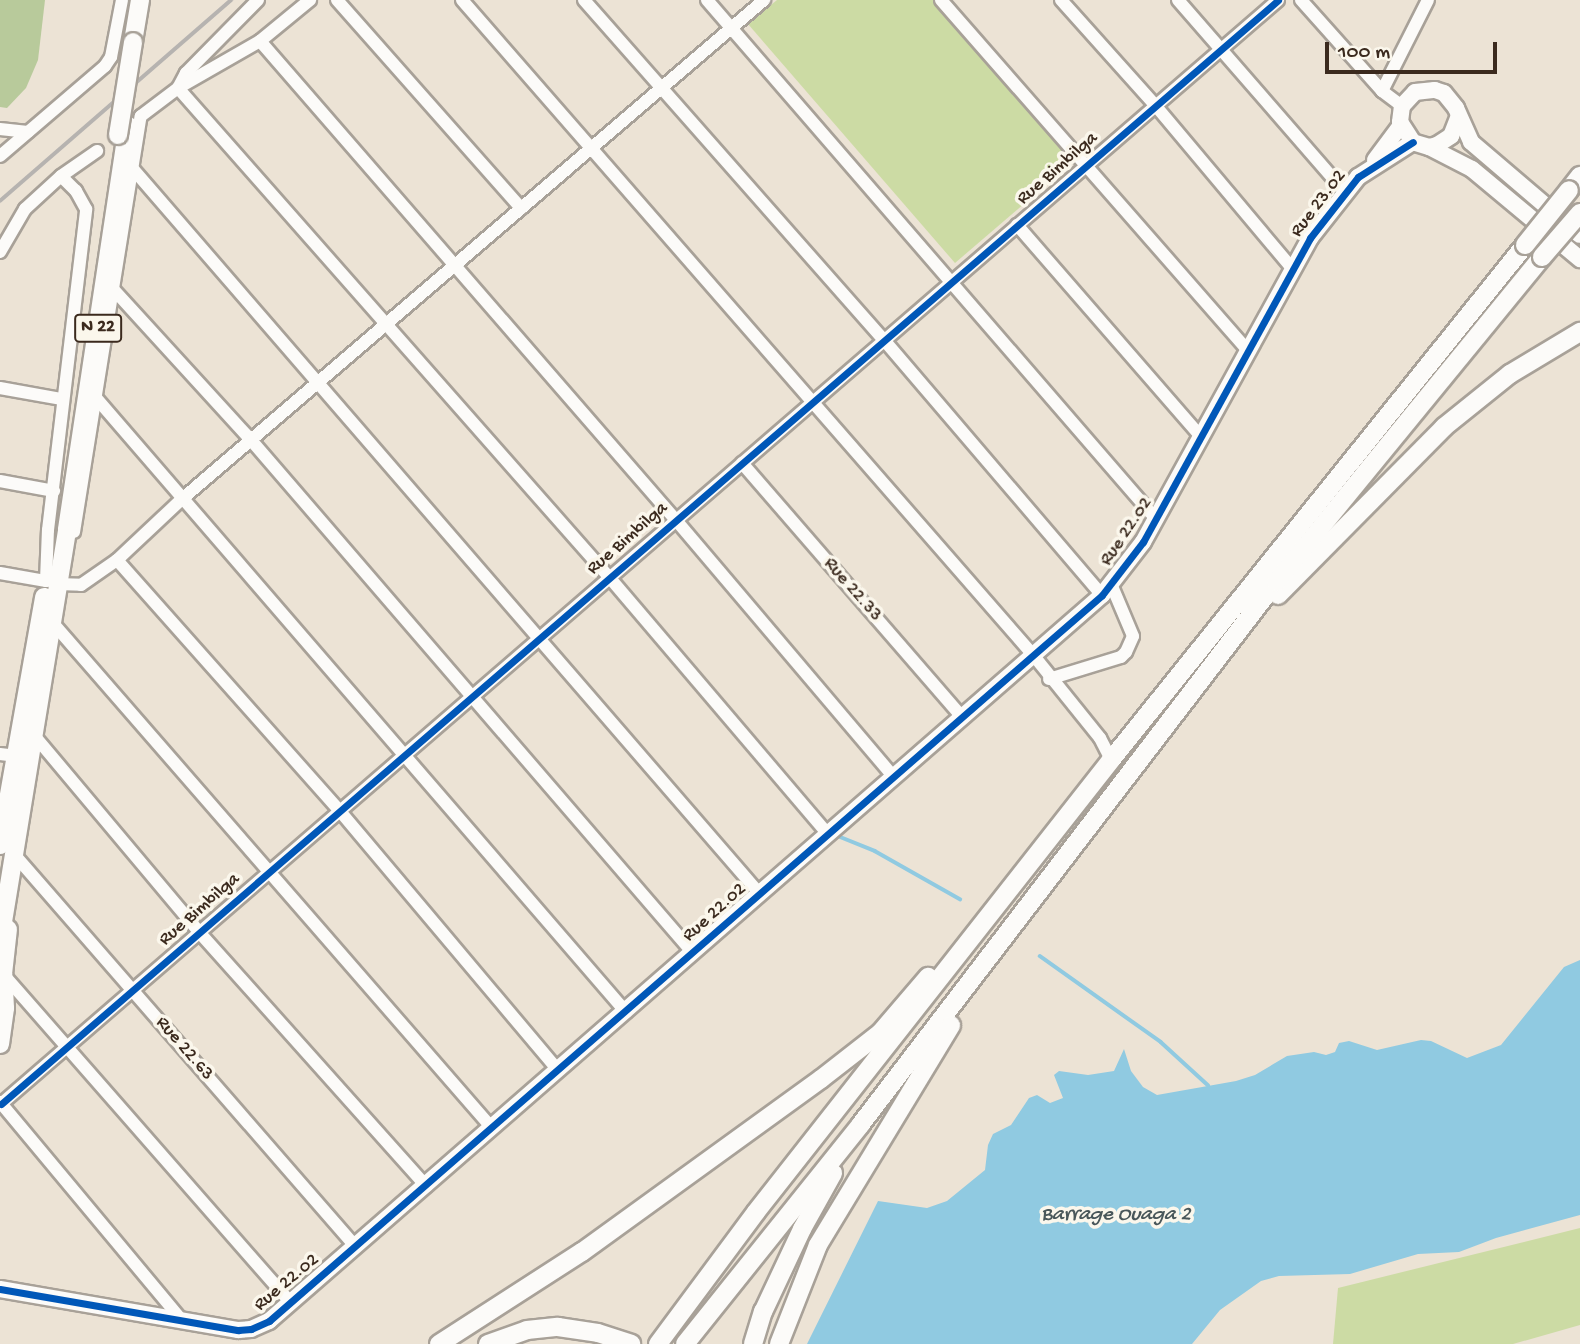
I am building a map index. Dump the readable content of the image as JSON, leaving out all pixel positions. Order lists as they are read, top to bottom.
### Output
{
  "streets": {
    "main road": ["N 22"],
    "street": [
      "Rue Bimbilga",
      "Rue 23.02",
      "Rue 22.02",
      "Rue 22.33",
      "Rue 22.63"
    ]
  },
  "crossings": [
    ["Rue Bimbilga", "Rue 22.33"],
    ["Rue Bimbilga", "Rue 22.63"],
    ["Rue 23.02", "Rue 22.02"],
    ["N 22", "Rue 22.63"],
    ["Rue 22.02", "Rue 22.33"],
    ["Rue 22.02", "Rue 22.63"]
  ],
  "water": ["Barrage Ouaga 2"],
  "scale_bar": "100 m"
}
